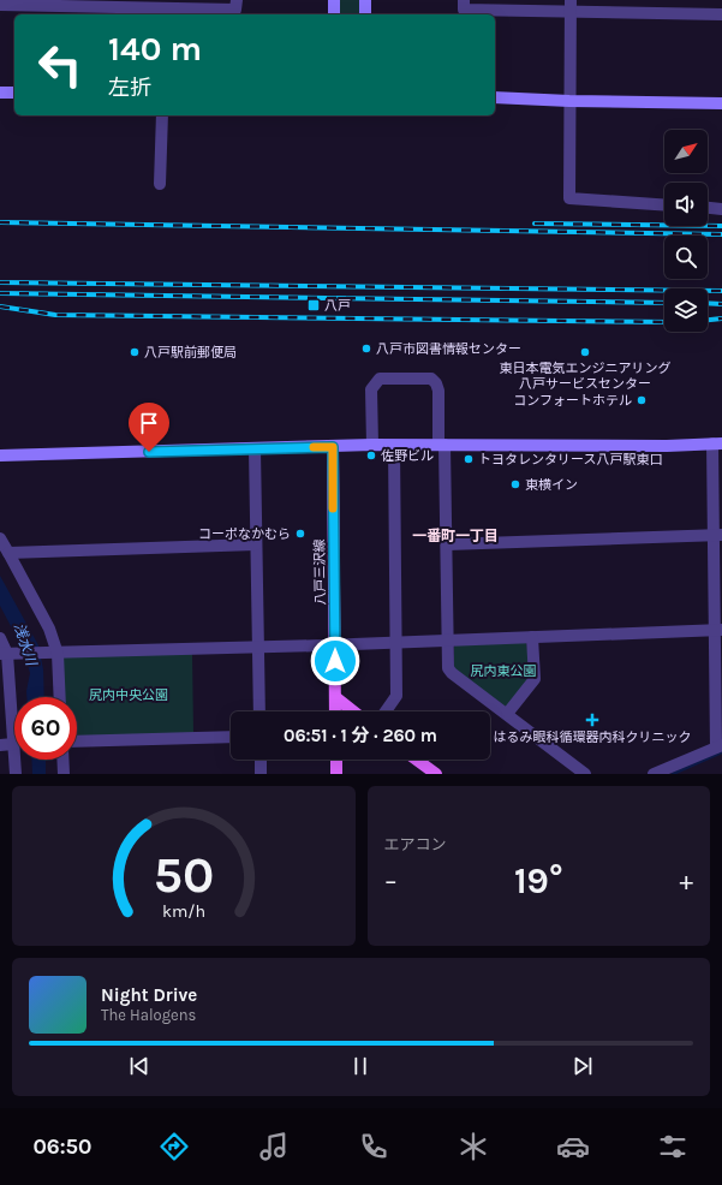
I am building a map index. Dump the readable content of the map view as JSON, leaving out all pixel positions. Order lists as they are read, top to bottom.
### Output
{
  "streets": {
    "main road": ["八戸三沢線"]
  },
  "districts": ["一番町一丁目"],
  "water": ["浅水川"],
  "parks": ["尻内東公園", "尻内中央公園"],
  "places": {
    "transit": ["八戸"],
    "other": [
      "八戸市図書情報センター",
      "八戸駅前郵便局",
      "東日本電気エンジニアリング 八戸サービスセンター",
      "コンフォートホテル",
      "佐野ビル",
      "トヨタレンタリース八戸駅東口",
      "東横イン",
      "コーポなかむら"
    ],
    "health": ["はるみ眼科循環器内科クリニック"]
  },
  "north": "top right",
  "page": {
    "turn": ["140 m", "左折"],
    "limit": "60",
    "trip": "06:51 · 1 分 · 260 m",
    "tile": "エアコン",
    "heat": ["−", "19°", "+"],
    "song": ["Night Drive", "The Halogens"],
    "tabs": "06:50",
    "gauge": ["50", "km/h"]
  }
}
